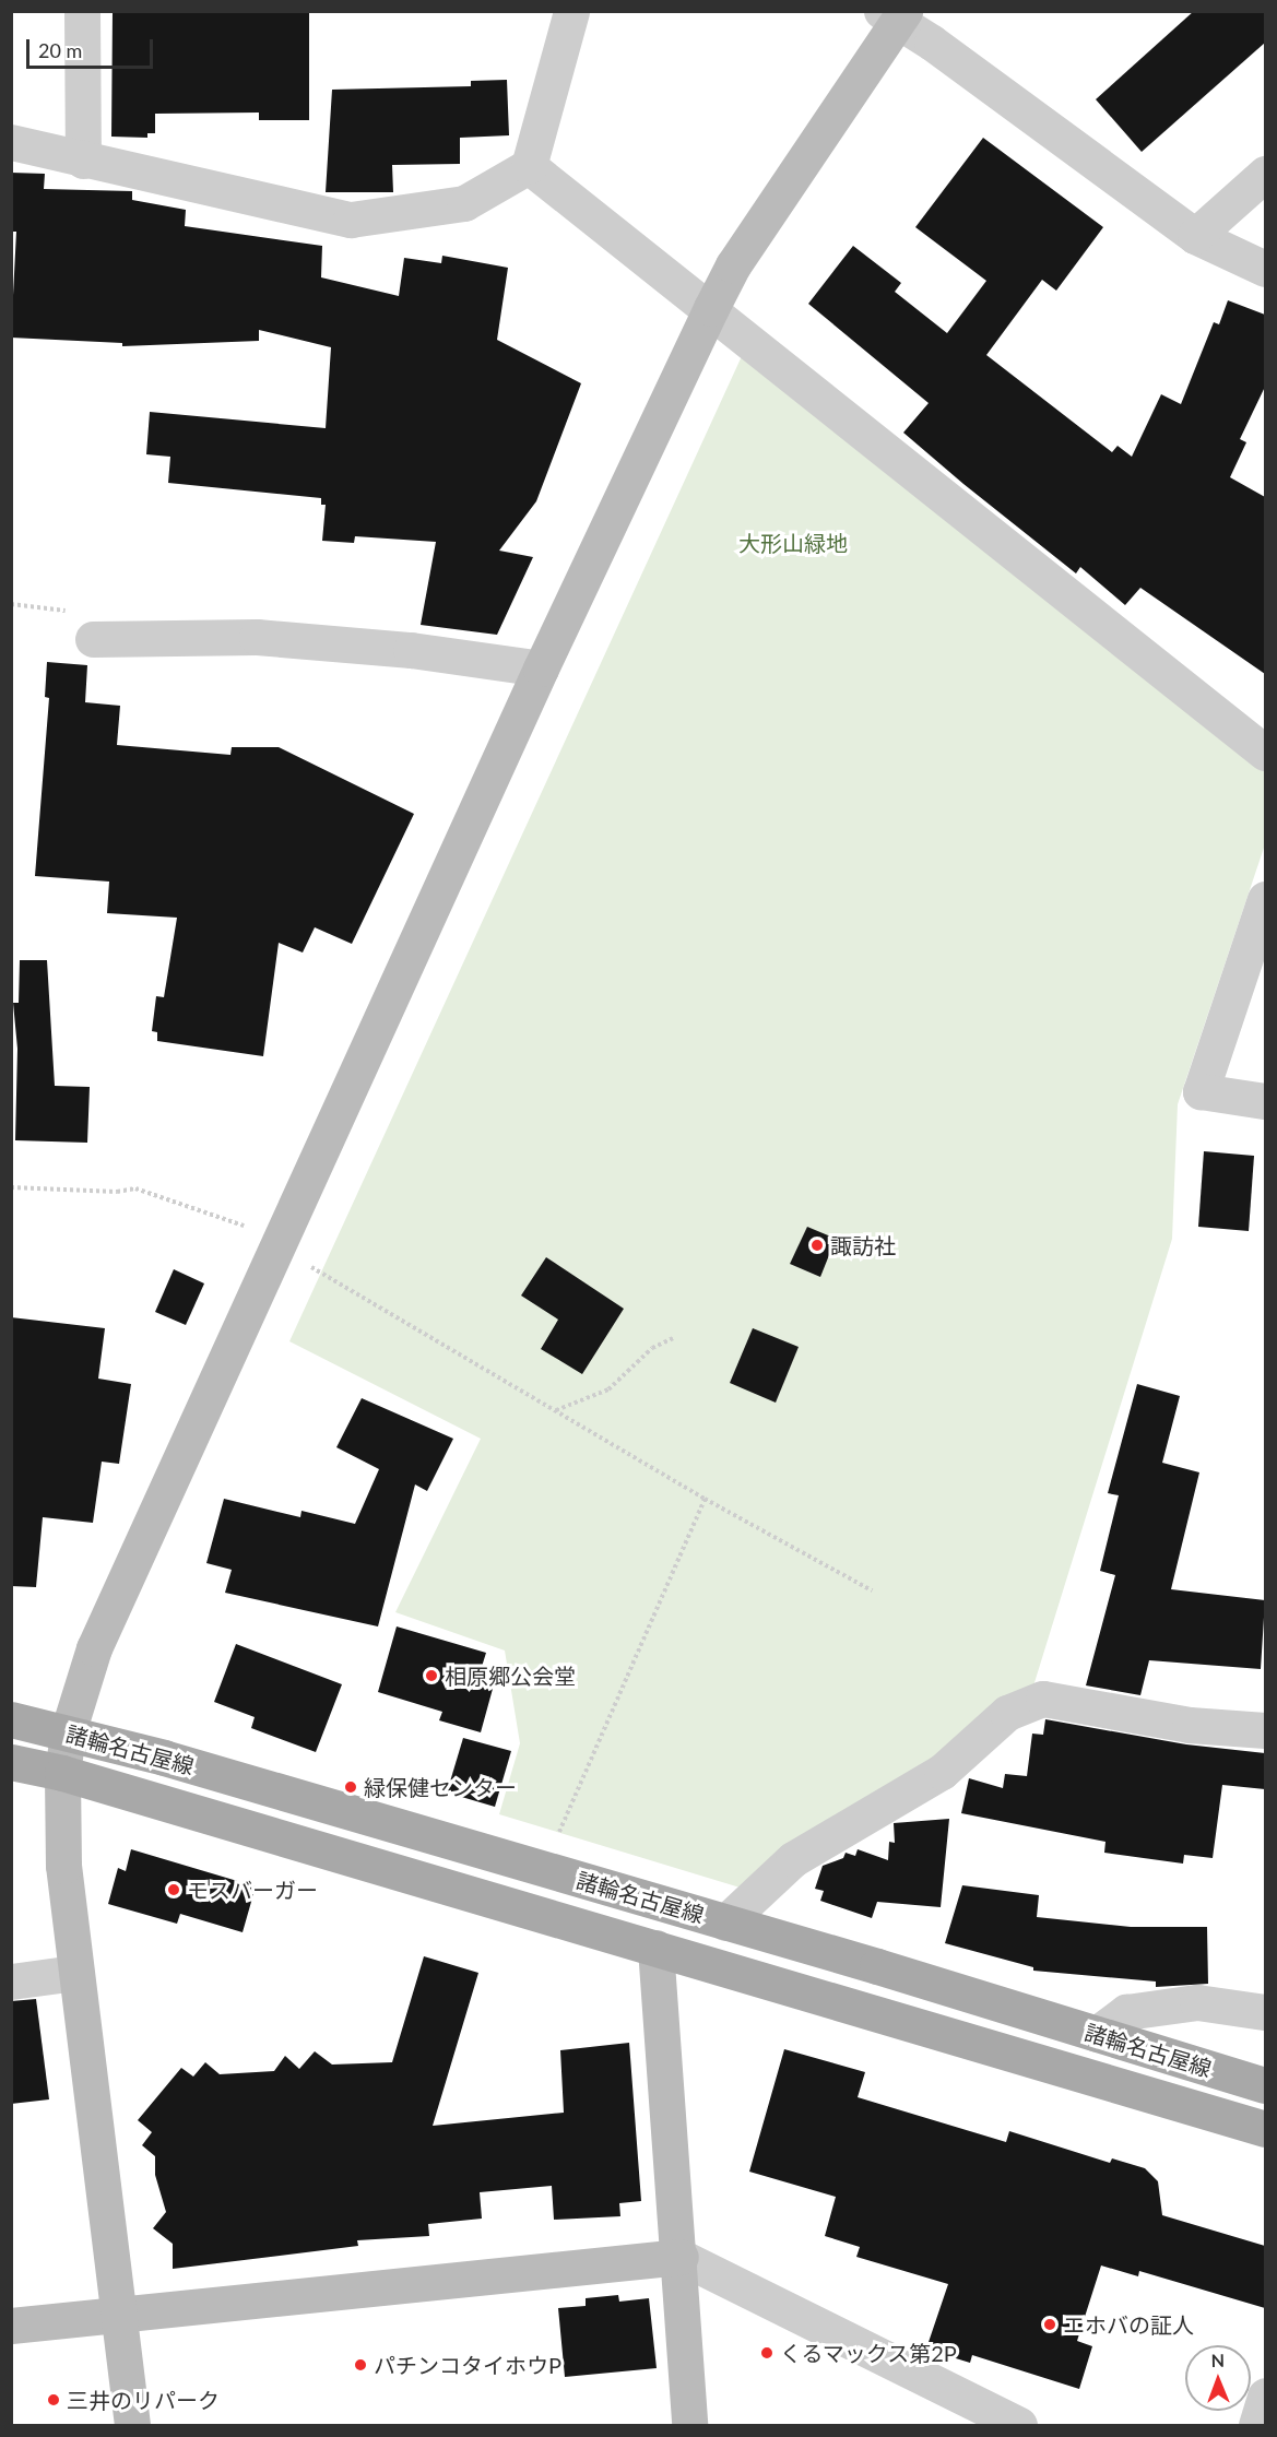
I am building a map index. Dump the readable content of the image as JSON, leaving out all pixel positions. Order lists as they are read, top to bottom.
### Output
{
  "streets": {
    "main road": ["諸輪名古屋線"]
  },
  "parks": ["大形山緑地"],
  "places": [
    "諏訪社",
    "相原郷公会堂",
    "緑保健センター",
    "モスバーガー",
    "エホバの証人",
    "くるマックス第2P",
    "パチンコタイホウP",
    "三井のリパーク"
  ],
  "scale_bar": "20 m",
  "north": "top"
}
